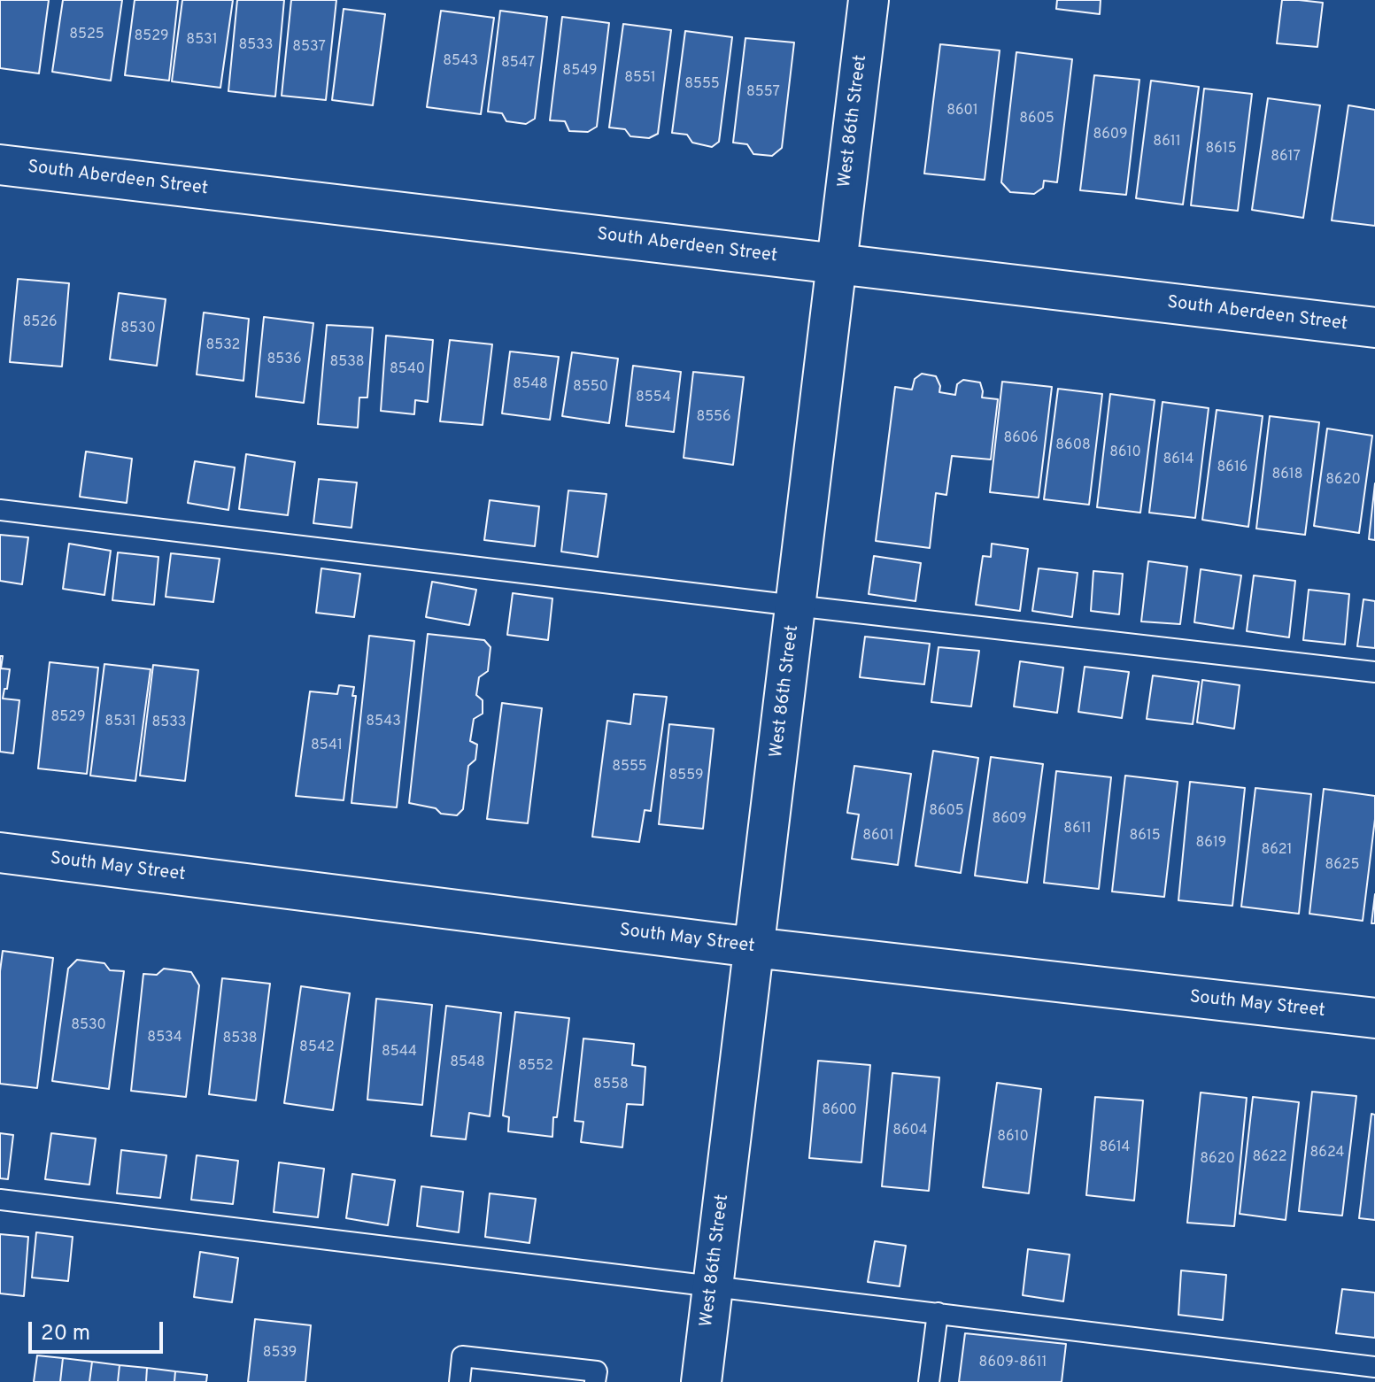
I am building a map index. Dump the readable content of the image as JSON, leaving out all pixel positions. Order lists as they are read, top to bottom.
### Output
{
  "streets": {
    "street": ["West 86th Street", "South Aberdeen Street", "South May Street"]
  },
  "crossings": [
    ["West 86th Street", "South Aberdeen Street"],
    ["West 86th Street", "South May Street"]
  ],
  "house_numbers": [
    "8525",
    "8529",
    "8531",
    "8533",
    "8537",
    "8543",
    "8547",
    "8549",
    "8551",
    "8555",
    "8557",
    "8601",
    "8605",
    "8609",
    "8611",
    "8615",
    "8617",
    "8526",
    "8530",
    "8532",
    "8536",
    "8538",
    "8540",
    "8548",
    "8550",
    "8554",
    "8556",
    "8606",
    "8608",
    "8610",
    "8614",
    "8616",
    "8618",
    "8620",
    "8529",
    "8531",
    "8543",
    "8533",
    "8541",
    "8555",
    "8559",
    "8605",
    "8609",
    "8611",
    "8601",
    "8615",
    "8619",
    "8621",
    "8625",
    "8530",
    "8534",
    "8538",
    "8542",
    "8544",
    "8548",
    "8552",
    "8558",
    "8600",
    "8604",
    "8610",
    "8614",
    "8624",
    "8622",
    "8620",
    "8539",
    "8609-8611"
  ],
  "scale_bar": "20 m"
}
